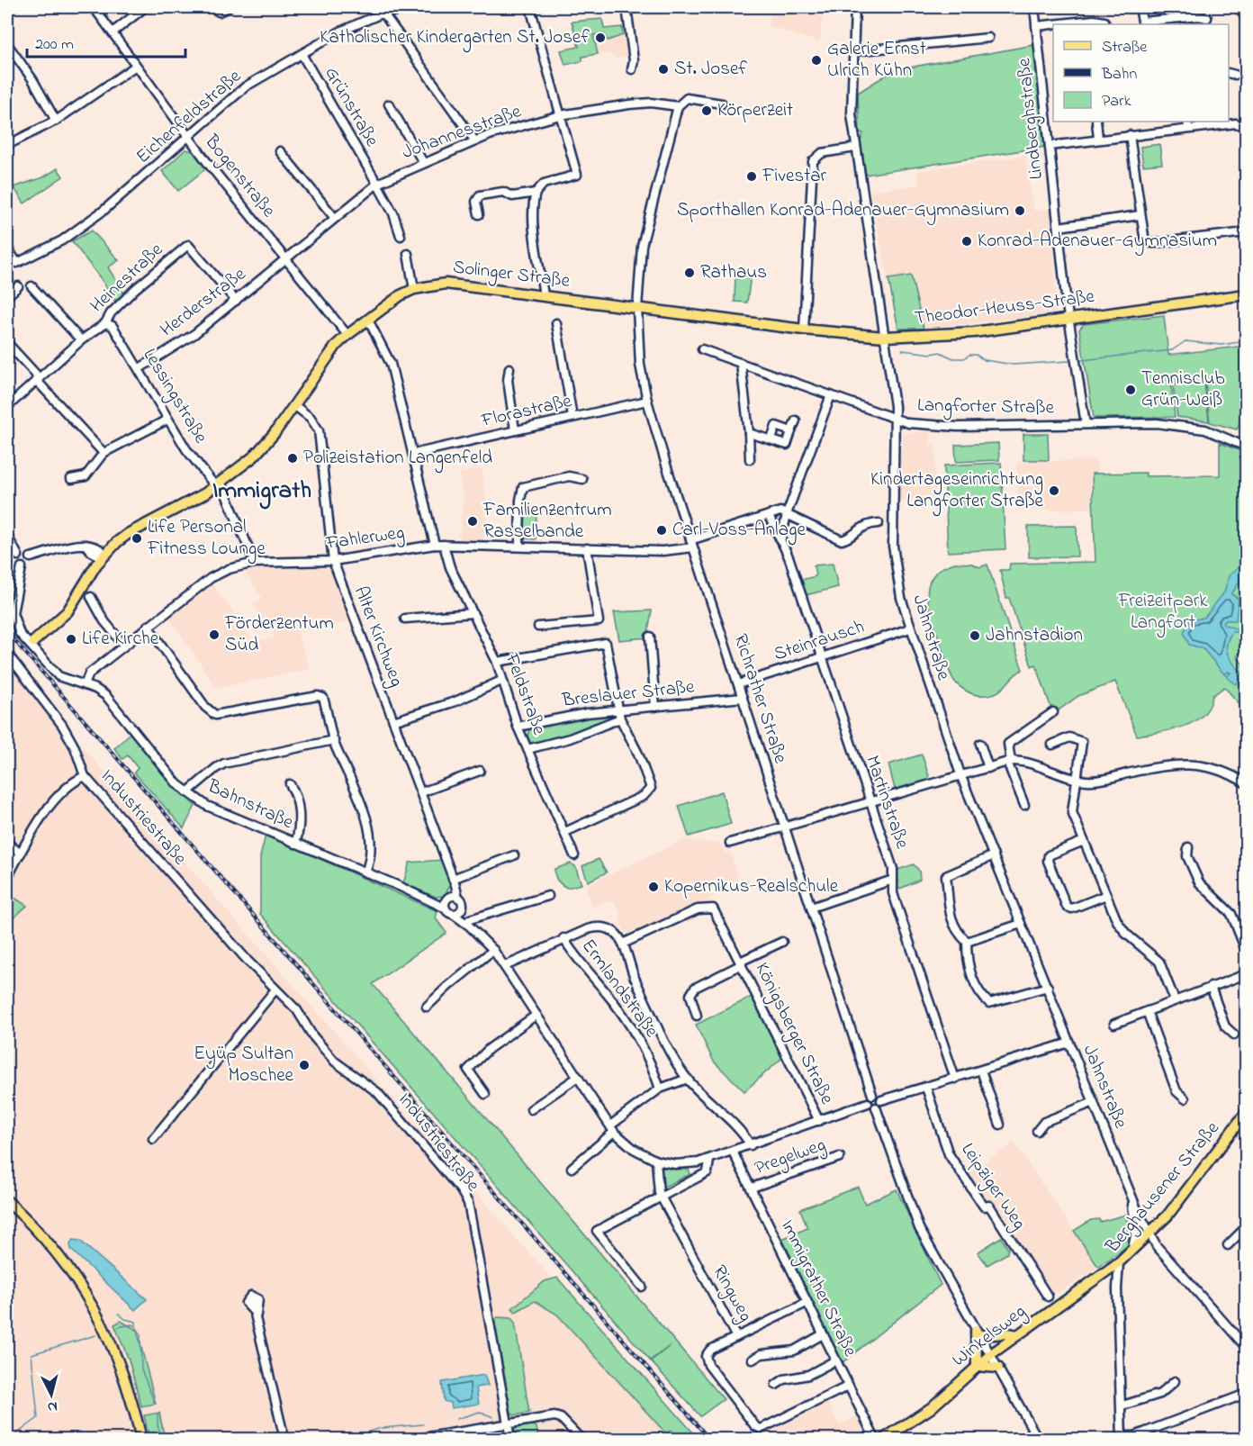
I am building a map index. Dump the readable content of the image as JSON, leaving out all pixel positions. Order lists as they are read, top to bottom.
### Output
{
  "streets": {
    "main road": [
      "Solinger Straße",
      "Theodor-Heuss-Straße",
      "Berghausener Straße",
      "Winkelsweg"
    ],
    "street": [
      "Grünstraße",
      "Eichenfeldstraße",
      "Lindberghstraße",
      "Johannesstraße",
      "Bogenstraße",
      "Heinestraße",
      "Herderstraße",
      "Lessingstraße",
      "Langforter Straße",
      "Florastraße",
      "Fahlerweg",
      "Alter Kirchweg",
      "Jahnstraße",
      "Steinrausch",
      "Feldstraße",
      "Breslauer Straße",
      "Richrather Straße",
      "Martinstraße",
      "Bahnstraße",
      "Industriestraße",
      "Ermlandstraße",
      "Königsberger Straße",
      "Pregelweg",
      "Leipziger Weg",
      "Immigrather Straße",
      "Ringweg"
    ]
  },
  "crossings": [
    ["Grünstraße", "Eichenfeldstraße"],
    ["Grünstraße", "Johannesstraße"],
    ["Eichenfeldstraße", "Bogenstraße"],
    ["Lindberghstraße", "Theodor-Heuss-Straße"],
    ["Lindberghstraße", "Langforter Straße"],
    ["Johannesstraße", "Bogenstraße"],
    ["Johannesstraße", "Herderstraße"],
    ["Bogenstraße", "Solinger Straße"],
    ["Bogenstraße", "Herderstraße"],
    ["Solinger Straße", "Theodor-Heuss-Straße"],
    ["Solinger Straße", "Lessingstraße"],
    ["Solinger Straße", "Alter Kirchweg"],
    ["Solinger Straße", "Richrather Straße"],
    ["Heinestraße", "Herderstraße"],
    ["Heinestraße", "Lessingstraße"],
    ["Herderstraße", "Lessingstraße"],
    ["Theodor-Heuss-Straße", "Jahnstraße"],
    ["Theodor-Heuss-Straße", "Richrather Straße"],
    ["Lessingstraße", "Fahlerweg"],
    ["Langforter Straße", "Jahnstraße"],
    ["Florastraße", "Richrather Straße"],
    ["Fahlerweg", "Alter Kirchweg"],
    ["Fahlerweg", "Feldstraße"],
    ["Fahlerweg", "Richrather Straße"],
    ["Fahlerweg", "Martinstraße"],
    ["Fahlerweg", "Bahnstraße"],
    ["Alter Kirchweg", "Bahnstraße"],
    ["Jahnstraße", "Steinrausch"],
    ["Jahnstraße", "Berghausener Straße"],
    ["Steinrausch", "Richrather Straße"],
    ["Steinrausch", "Martinstraße"],
    ["Feldstraße", "Breslauer Straße"],
    ["Breslauer Straße", "Richrather Straße"],
    ["Pregelweg", "Immigrather Straße"],
    ["Berghausener Straße", "Winkelsweg"],
    ["Immigrather Straße", "Ringweg"]
  ],
  "districts": ["Immigrath"],
  "parks": ["Freizeitpark Langfort"],
  "places": [
    "Katholischer Kindergarten St. Josef",
    "Galerie Ernst Ulrich Kühn",
    "St. Josef",
    "Körperzeit",
    "Fivestar",
    "Sporthallen Konrad-Adenauer-Gymnasium",
    "Konrad-Adenauer-Gymnasium",
    "Rathaus",
    "Tennisclub Grün-Weiß",
    "Polizeistation Langenfeld",
    "Kindertageseinrichtung Langforter Straße",
    "Familienzentrum Rasselbande",
    "Carl-Voss-Anlage",
    "Life Personal Fitness Lounge",
    "Förderzentum Süd",
    "Jahnstadion",
    "Life Kirche",
    "Kopernikus-Realschule",
    "Eyüp Sultan Moschee"
  ],
  "legend": ["Straße", "Bahn", "Park"],
  "scale_bar": "200 m",
  "north": "bottom"
}
